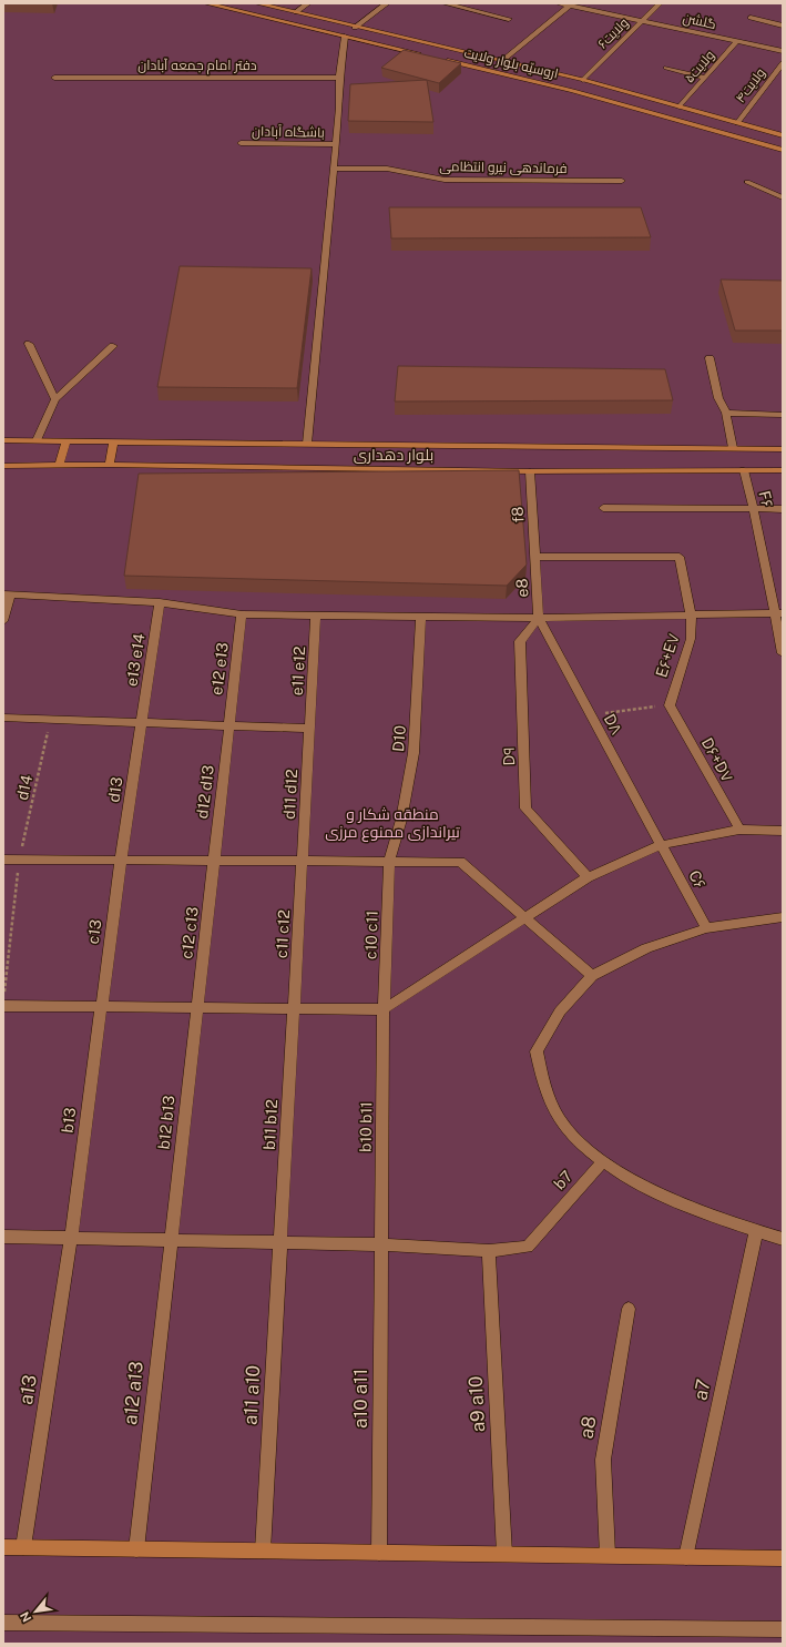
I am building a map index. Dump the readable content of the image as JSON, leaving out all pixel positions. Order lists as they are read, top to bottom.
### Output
{
  "streets": {
    "main road": ["اروسیّه بلوار ولایت", "بلوار دهداری"],
    "street": [
      "گلشن",
      "ولایت۶",
      "دفتر امام جمعه آبادان",
      "ولایت۵",
      "ولایت۴",
      "باشگاه آبادان",
      "فرماندهی نیرو انتظامی",
      "F۶",
      "f8",
      "e8",
      "E۶+E۷",
      "e13 e14",
      "e12 e13",
      "e11 e12",
      "D۸",
      "D10",
      "D۹",
      "D۶+D۷",
      "d13",
      "d12 d13",
      "d11 d12",
      "C۶",
      "c13",
      "c12 c13",
      "c11 c12",
      "c10 c11",
      "b13",
      "b12 b13",
      "b11 b12",
      "b10 b11",
      "b7",
      "a13",
      "a7",
      "a12 a13",
      "a11 a10",
      "a10 a11",
      "a9 a10",
      "a8"
    ],
    "path": ["d14"]
  },
  "crossings": [
    ["گلشن", "ولایت۶"],
    ["گلشن", "ولایت۵"],
    ["ولایت۶", "اروسیّه بلوار ولایت"],
    ["اروسیّه بلوار ولایت", "ولایت۵"],
    ["اروسیّه بلوار ولایت", "ولایت۴"],
    ["بلوار دهداری", "F۶"],
    ["بلوار دهداری", "f8"],
    ["f8", "e8"],
    ["f8", "E۶+E۷"],
    ["e8", "E۶+E۷"],
    ["e8", "D۸"],
    ["e8", "D۹"],
    ["E۶+E۷", "D۶+D۷"],
    ["e13 e14", "d13"],
    ["e12 e13", "d12 d13"],
    ["e11 e12", "d11 d12"],
    ["D۸", "D۹"],
    ["D۸", "C۶"],
    ["D10", "c10 c11"],
    ["d13", "c13"],
    ["d12 d13", "c12 c13"],
    ["d11 d12", "c11 c12"],
    ["c13", "b13"],
    ["c12 c13", "b12 b13"],
    ["c11 c12", "b11 b12"],
    ["c10 c11", "b10 b11"],
    ["b13", "b7"],
    ["b13", "a13"],
    ["b12 b13", "b7"],
    ["b12 b13", "a12 a13"],
    ["b11 b12", "b7"],
    ["b11 b12", "a11 a10"],
    ["b10 b11", "b7"],
    ["b10 b11", "a10 a11"],
    ["b7", "a13"],
    ["b7", "a12 a13"],
    ["b7", "a11 a10"],
    ["b7", "a10 a11"],
    ["b7", "a9 a10"]
  ],
  "parks": ["منطقه شکار و تیراندازی ممنوع مرزی"],
  "north": "bottom left"
}
